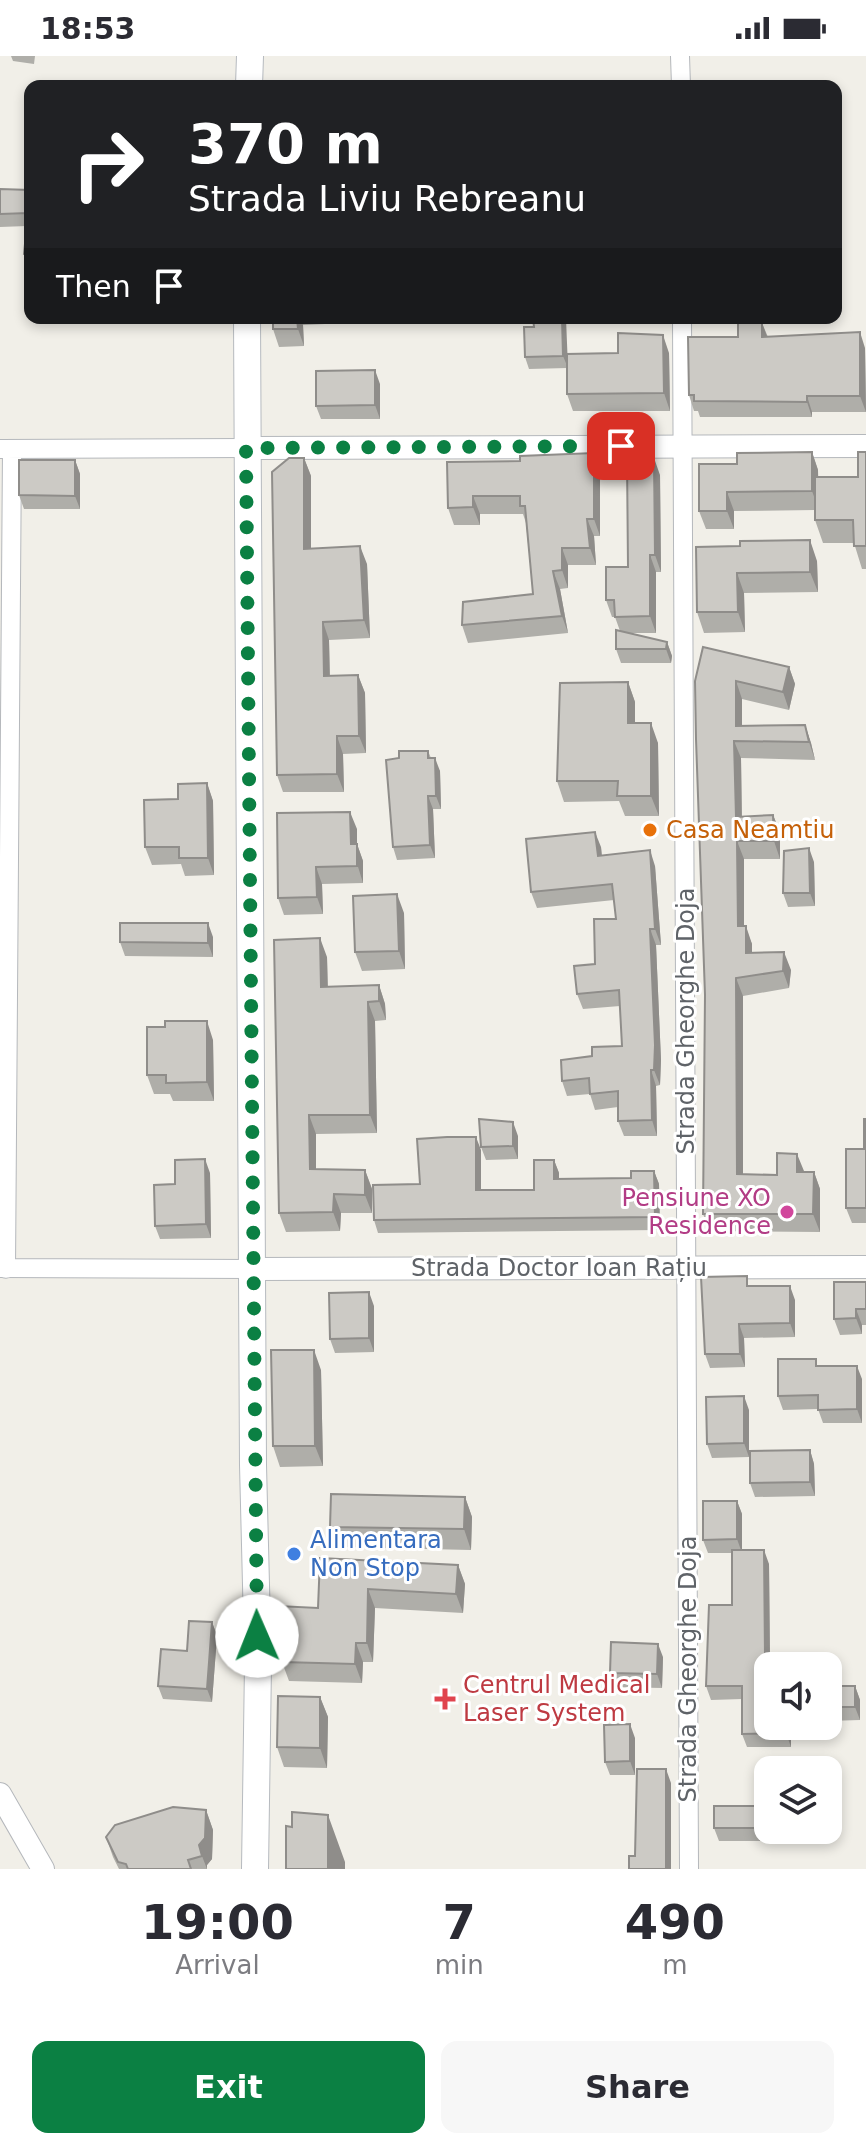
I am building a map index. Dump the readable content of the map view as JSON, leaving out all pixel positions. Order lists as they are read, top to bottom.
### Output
{
  "streets": {
    "street": ["Strada Gheorghe Doja", "Strada Doctor Ioan Rațiu"]
  },
  "crossings": [
    ["Strada Gheorghe Doja", "Strada Doctor Ioan Rațiu"]
  ],
  "places": {
    "other": ["Casa Neamtiu", "Pensiune XO Residence", "Alimentara Non Stop"],
    "health": ["Centrul Medical Laser System"]
  },
  "page": {
    "status": "18:53",
    "turn": ["370 m", "Strada Liviu Rebreanu"],
    "then": "Then",
    "eta": [
      "19:00",
      "Arrival",
      "7",
      "min",
      "490",
      "m"
    ],
    "buttons": ["Exit", "Share"]
  }
}
